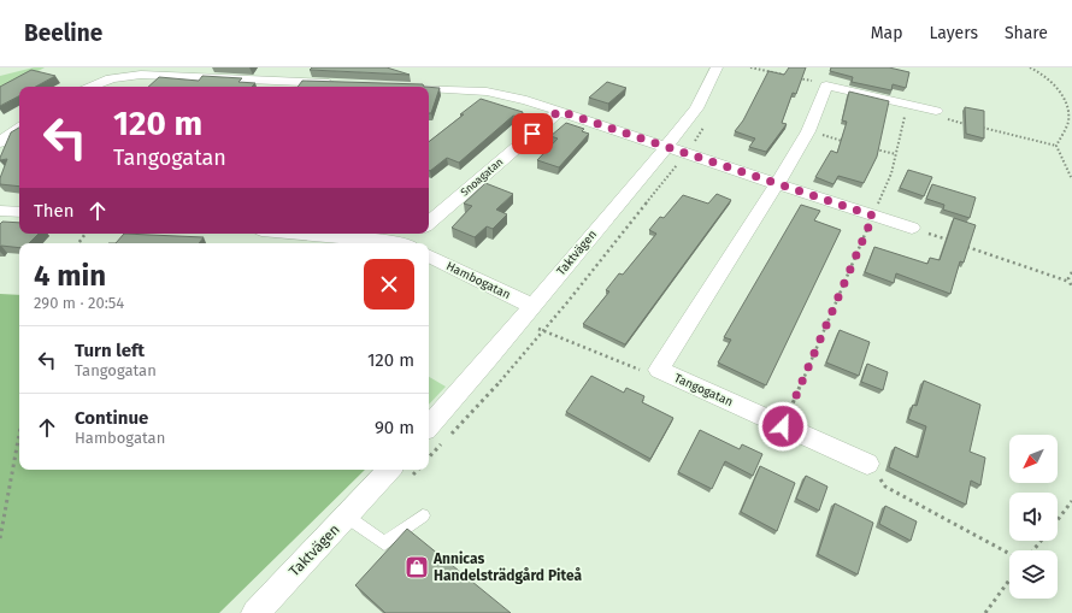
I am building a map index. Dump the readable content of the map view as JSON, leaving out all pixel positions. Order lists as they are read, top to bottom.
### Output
{
  "streets": {
    "street": [
      "Snoagatan",
      "Taktvägen",
      "Hambogatan",
      "Tangogatan"
    ]
  },
  "crossings": [
    ["Taktvägen", "Hambogatan"]
  ],
  "places": {
    "shop": ["Annicas Handelsträdgård Piteå"]
  },
  "north": "bottom left",
  "page": {
    "header": "Beeline",
    "nav": ["Map", "Layers", "Share"],
    "turn": ["120 m", "Tangogatan"],
    "then": "Then",
    "heading": ["4 min", "290 m · 20:54"],
    "list": [
      {
        "name": "Turn left",
        "note": "Tangogatan",
        "value": "120 m"
      },
      {
        "name": "Continue",
        "note": "Hambogatan",
        "value": "90 m"
      }
    ]
  }
}
